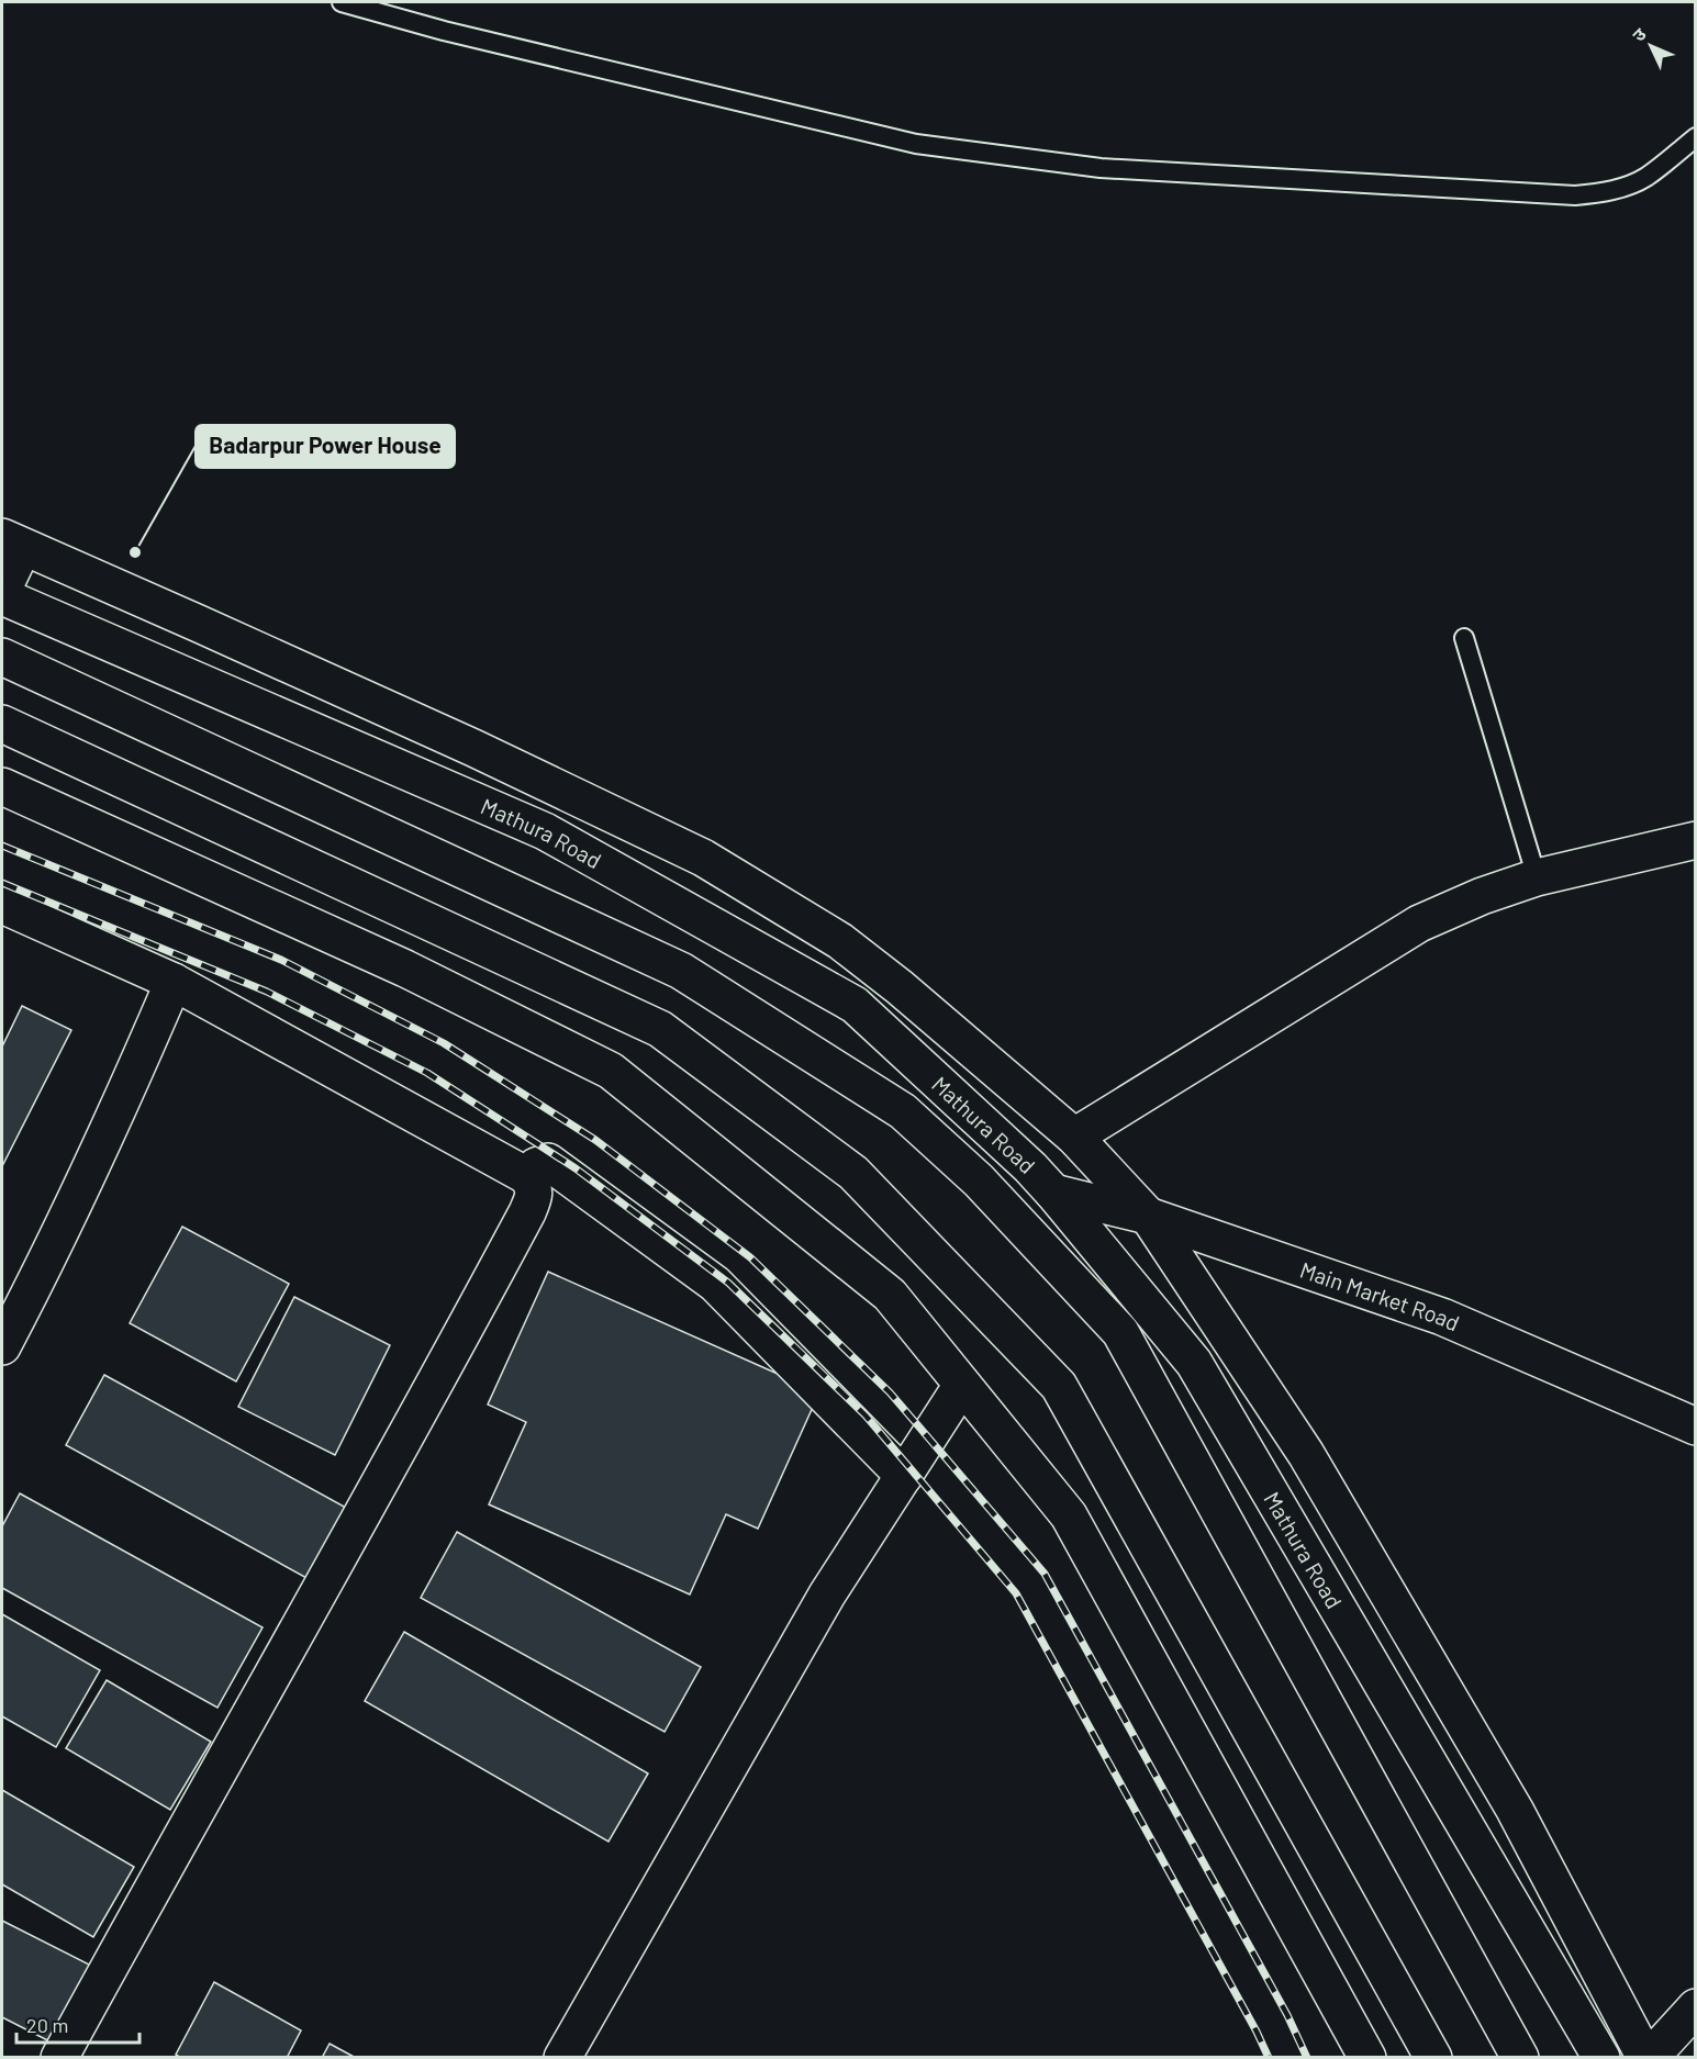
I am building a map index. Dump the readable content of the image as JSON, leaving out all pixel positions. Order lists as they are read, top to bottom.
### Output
{
  "streets": {
    "main road": ["Mathura Road", "Main Market Road"]
  },
  "crossings": [
    ["Mathura Road", "Main Market Road"]
  ],
  "places": ["Badarpur Power House"],
  "scale_bar": "20 m",
  "north": "top left"
}
